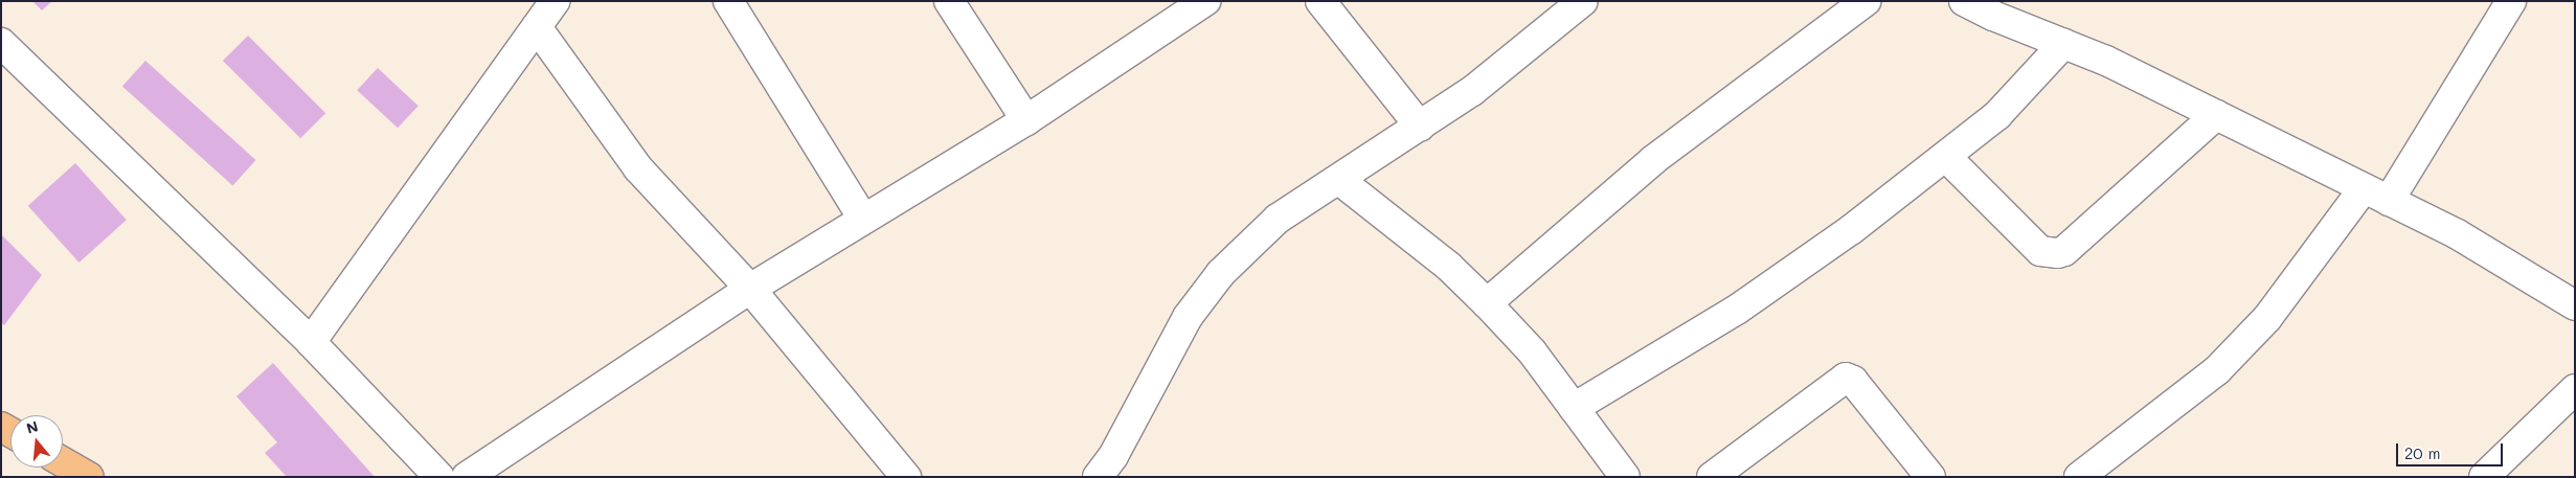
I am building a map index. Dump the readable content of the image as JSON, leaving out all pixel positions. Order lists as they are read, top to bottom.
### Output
{
  "scale_bar": "20 m",
  "north": "top"
}
